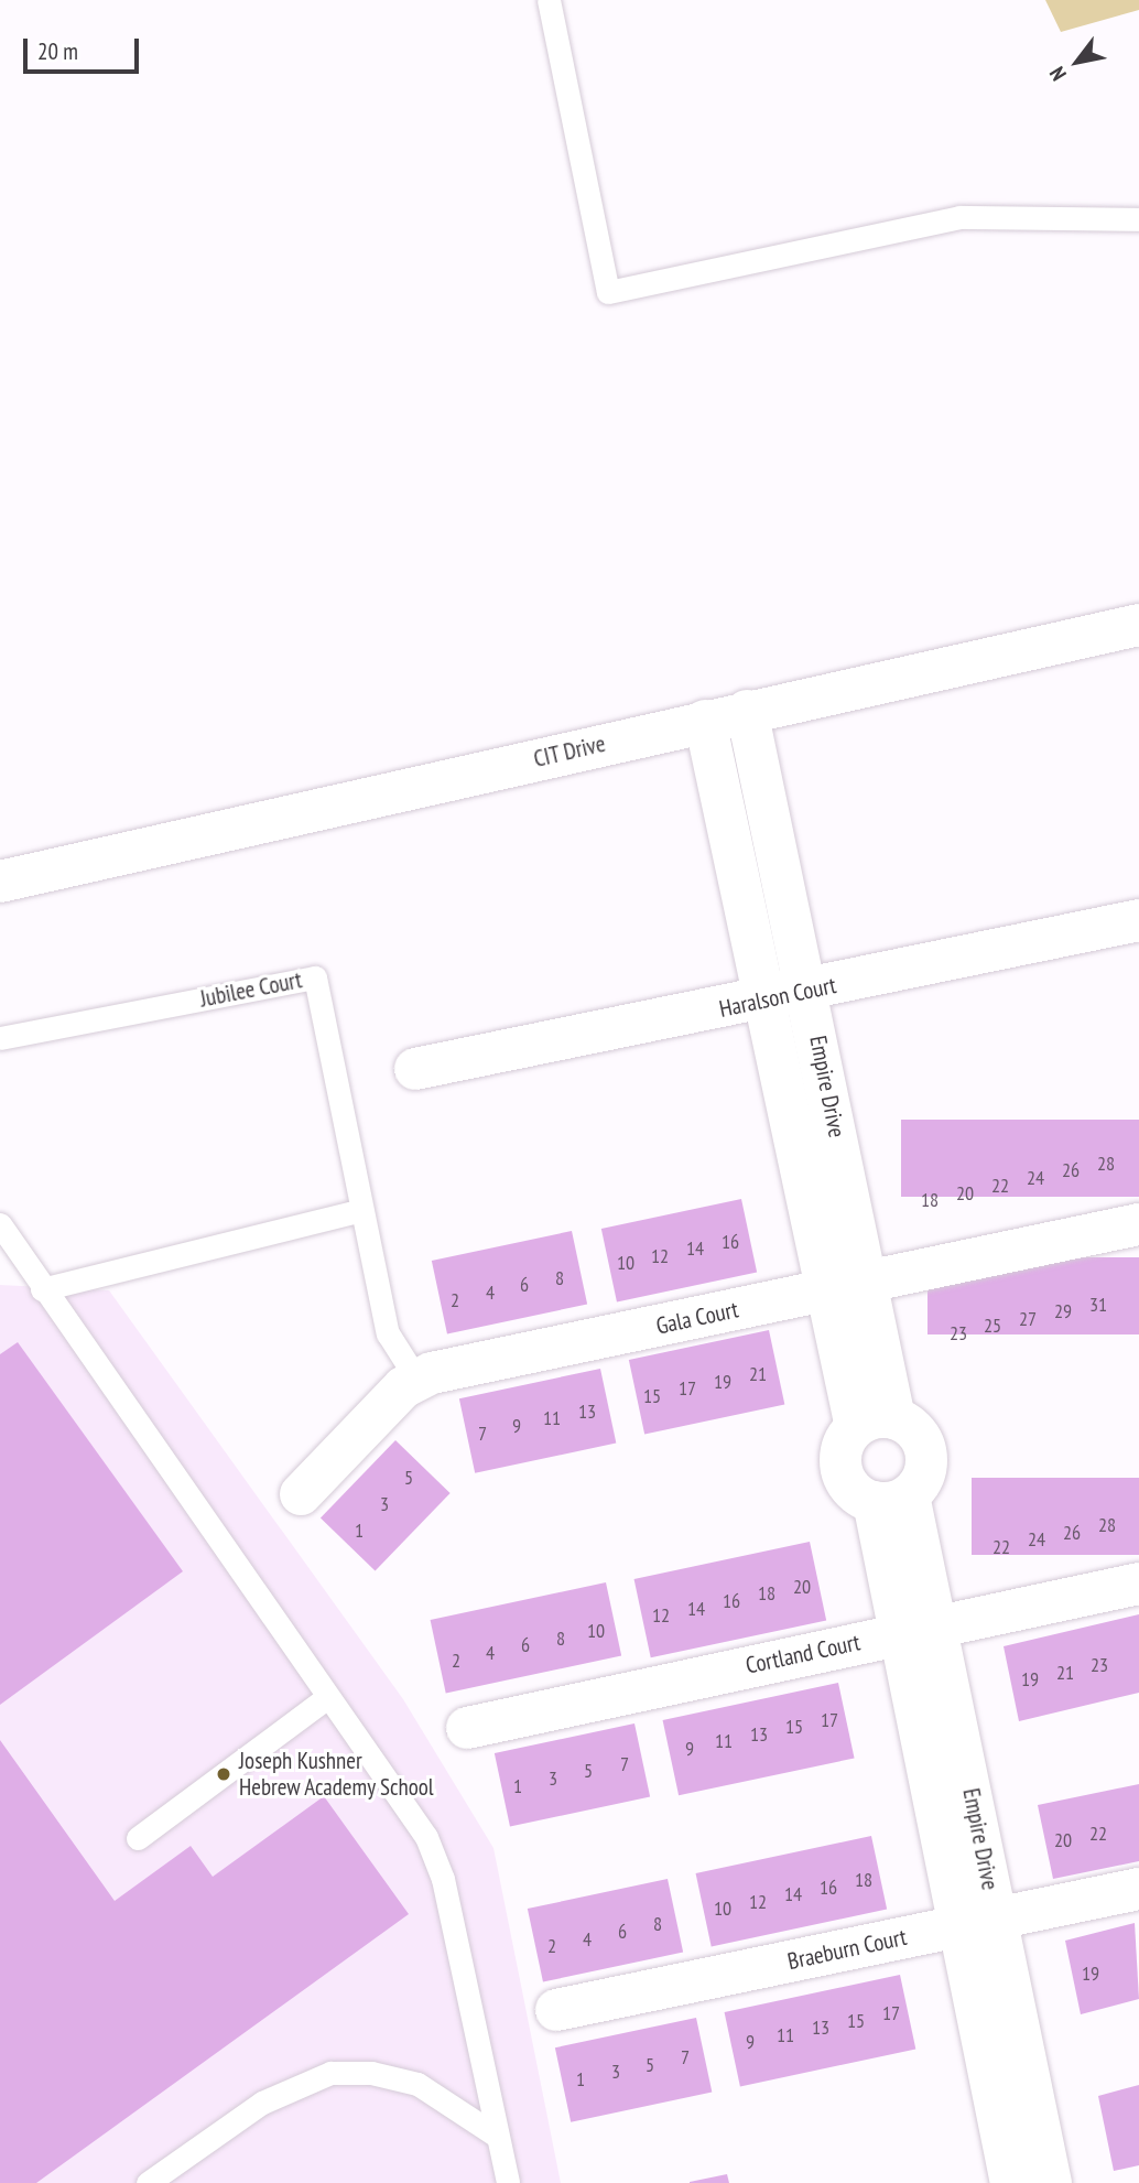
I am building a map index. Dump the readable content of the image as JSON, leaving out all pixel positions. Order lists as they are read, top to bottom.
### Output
{
  "streets": {
    "street": [
      "CIT Drive",
      "Haralson Court",
      "Empire Drive",
      "Gala Court",
      "Cortland Court",
      "Braeburn Court"
    ],
    "lane": ["Jubilee Court"]
  },
  "crossings": [
    ["CIT Drive", "Empire Drive"],
    ["Jubilee Court", "Gala Court"],
    ["Haralson Court", "Empire Drive"],
    ["Empire Drive", "Gala Court"],
    ["Empire Drive", "Cortland Court"],
    ["Empire Drive", "Braeburn Court"]
  ],
  "places": ["Joseph Kushner Hebrew Academy School"],
  "house_numbers": [
    "28",
    "26",
    "24",
    "22",
    "20",
    "18",
    "16",
    "14",
    "12",
    "10",
    "8",
    "6",
    "4",
    "2",
    "31",
    "29",
    "27",
    "25",
    "23",
    "21",
    "19",
    "17",
    "15",
    "13",
    "11",
    "9",
    "7",
    "5",
    "3",
    "28",
    "1",
    "26",
    "24",
    "22",
    "20",
    "18",
    "16",
    "14",
    "12",
    "10",
    "8",
    "6",
    "4",
    "2",
    "23",
    "21",
    "19",
    "17",
    "15",
    "13",
    "11",
    "9",
    "7",
    "5",
    "3",
    "1",
    "22",
    "20",
    "18",
    "16",
    "14",
    "12",
    "10",
    "8",
    "6",
    "4",
    "2",
    "19",
    "17",
    "15",
    "13",
    "11",
    "9",
    "7",
    "5",
    "3",
    "1"
  ],
  "scale_bar": "20 m",
  "north": "bottom left"
}
